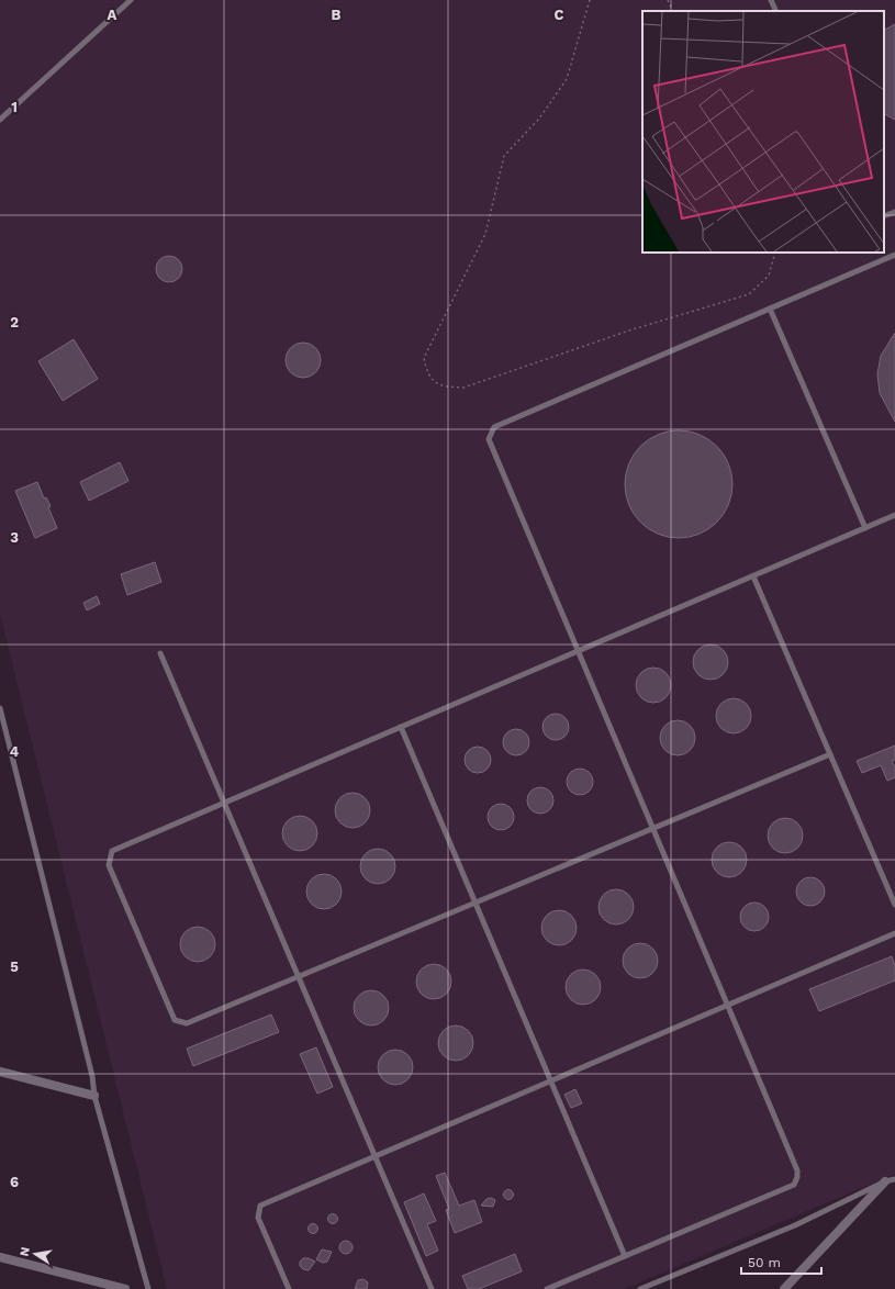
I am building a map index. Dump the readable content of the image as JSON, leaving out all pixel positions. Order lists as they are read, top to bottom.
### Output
{
  "scale_bar": "50 m",
  "north": "left",
  "grid": {
    "columns": ["A", "B", "C"],
    "rows": [
      "1",
      "2",
      "3",
      "4",
      "5",
      "6"
    ]
  }
}
